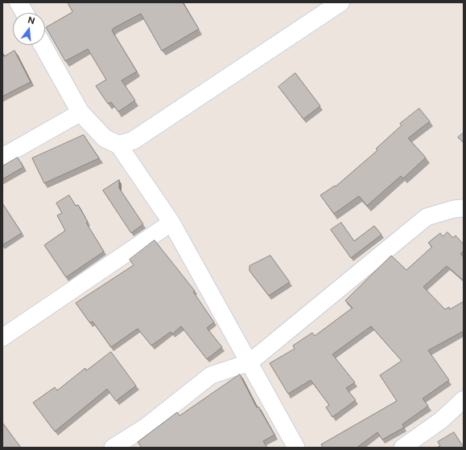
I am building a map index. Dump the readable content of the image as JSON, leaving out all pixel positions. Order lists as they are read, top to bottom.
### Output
{
  "north": "top"
}
